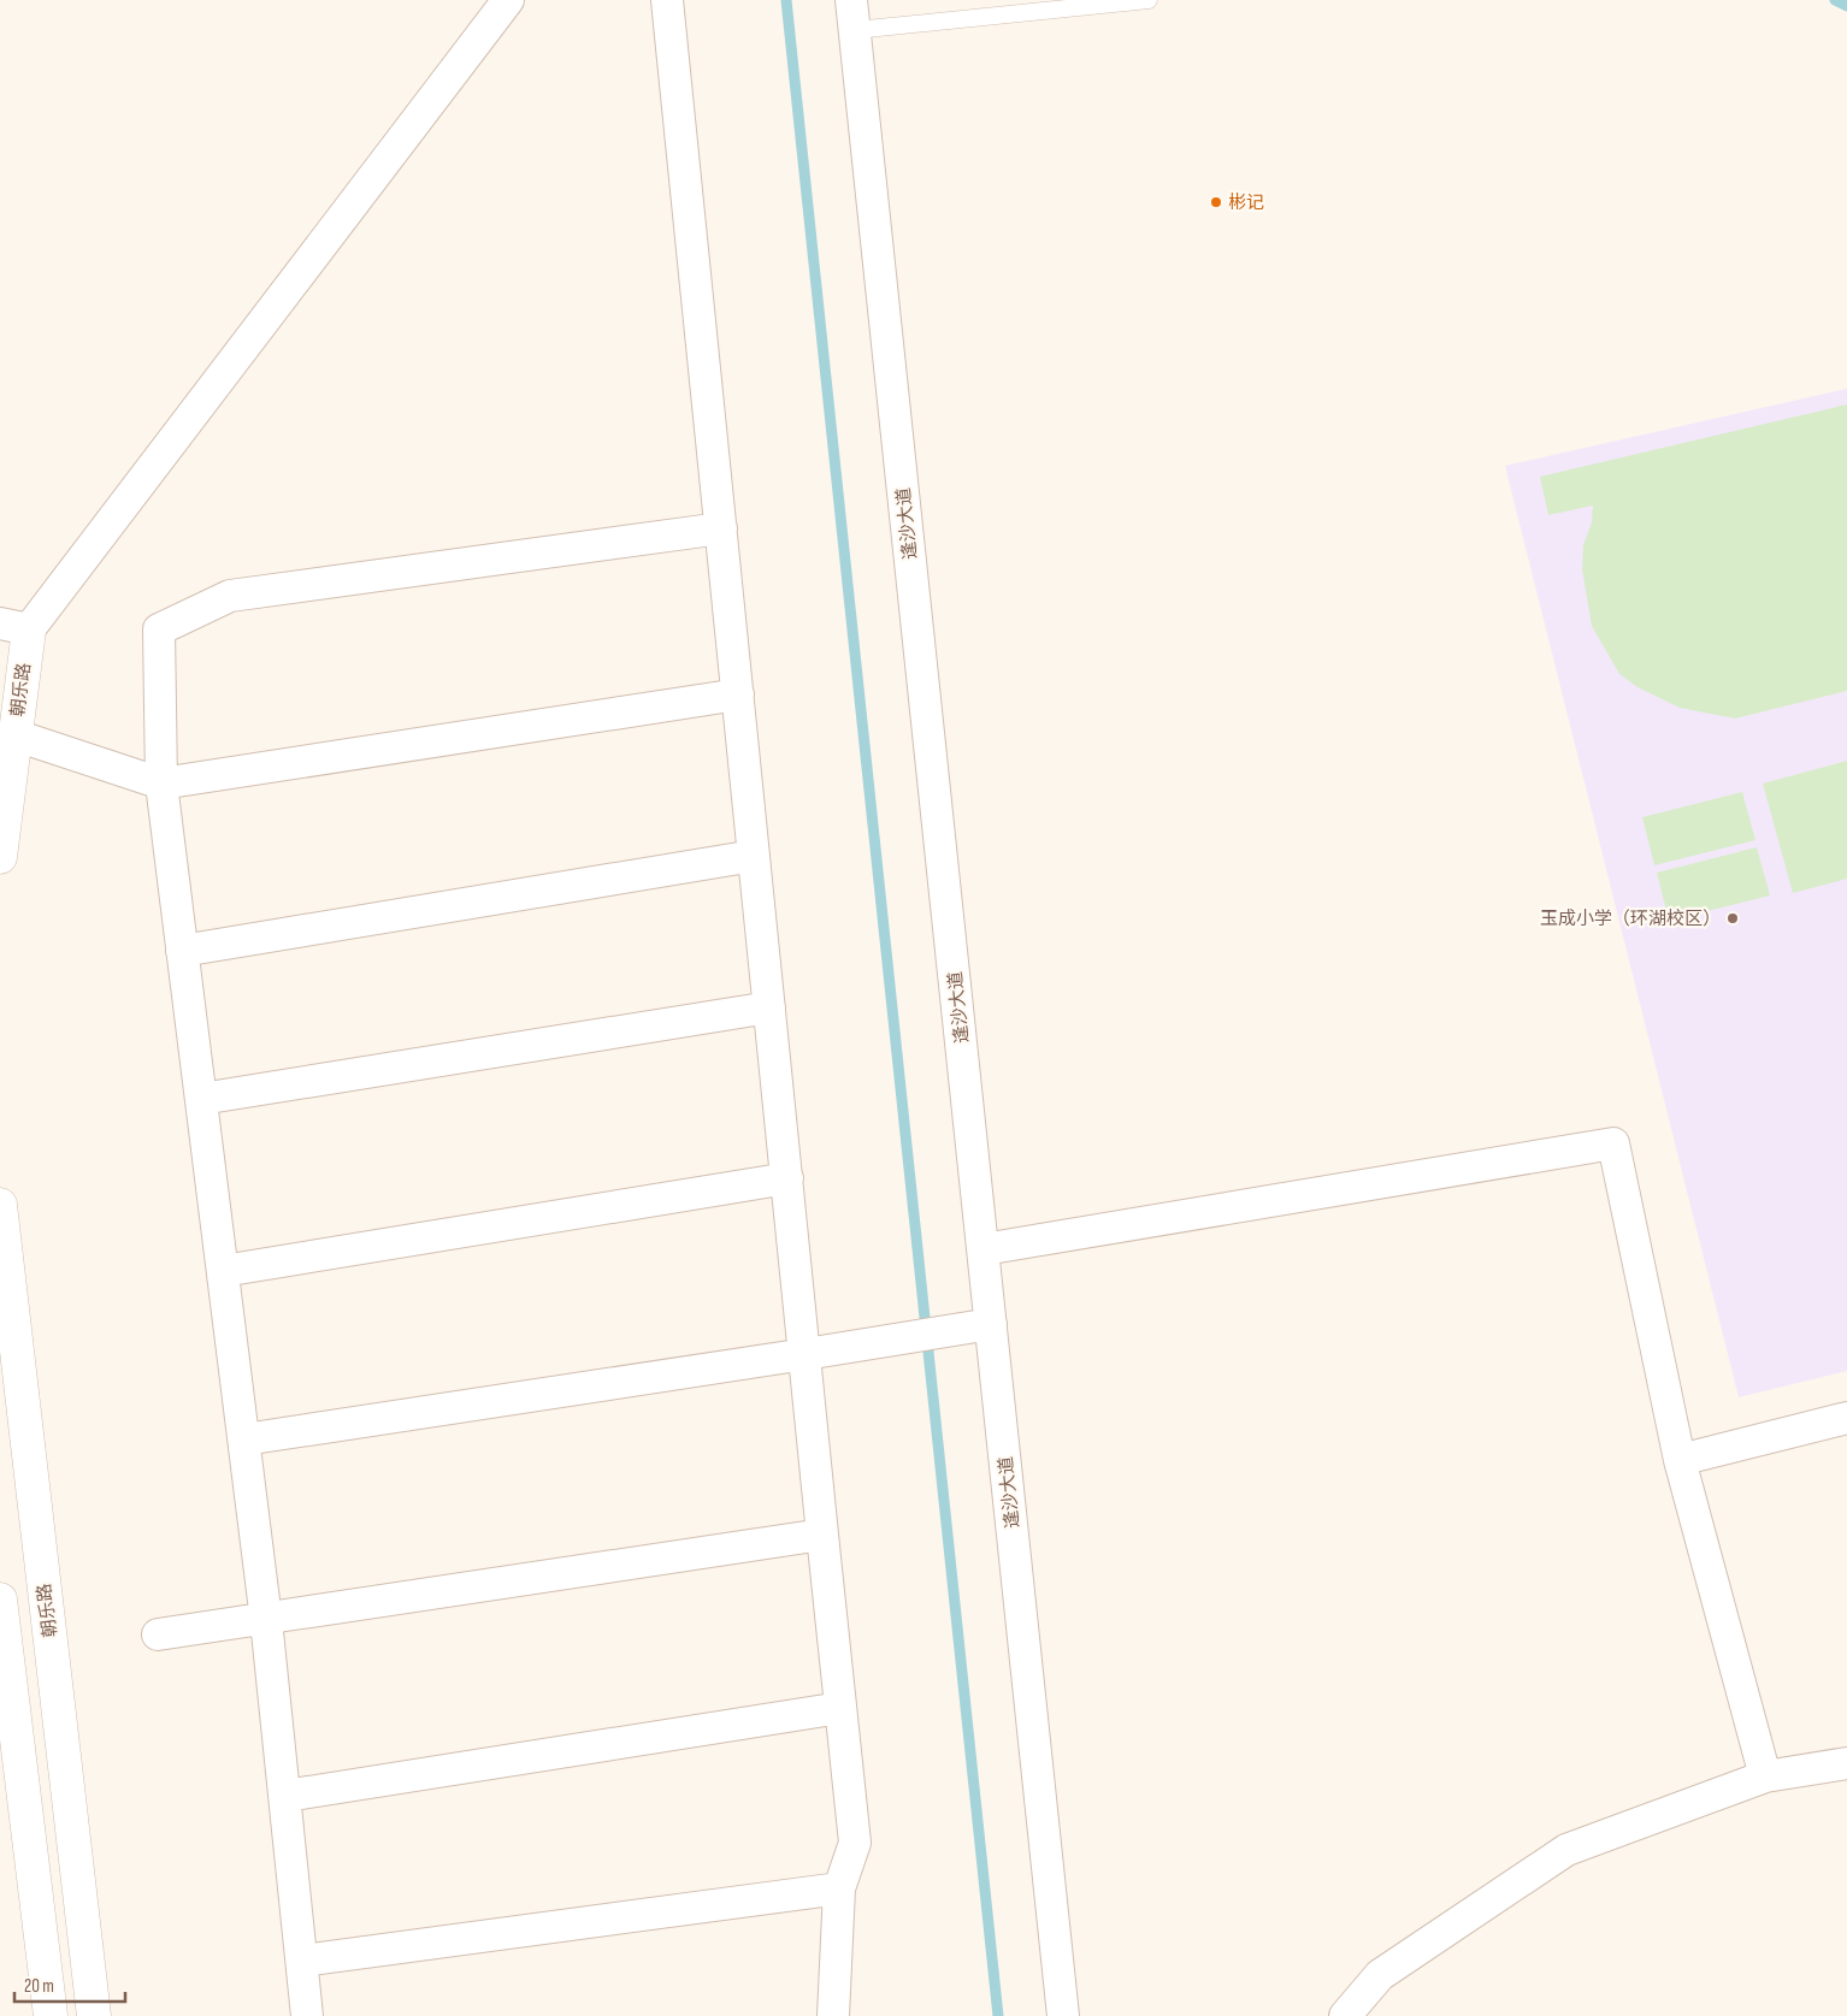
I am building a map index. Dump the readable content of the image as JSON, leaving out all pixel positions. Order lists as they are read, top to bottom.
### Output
{
  "streets": {
    "street": ["逢沙大道", "朝乐路"]
  },
  "places": ["彬记", "玉成小学（环湖校区）"],
  "scale_bar": "20 m"
}
